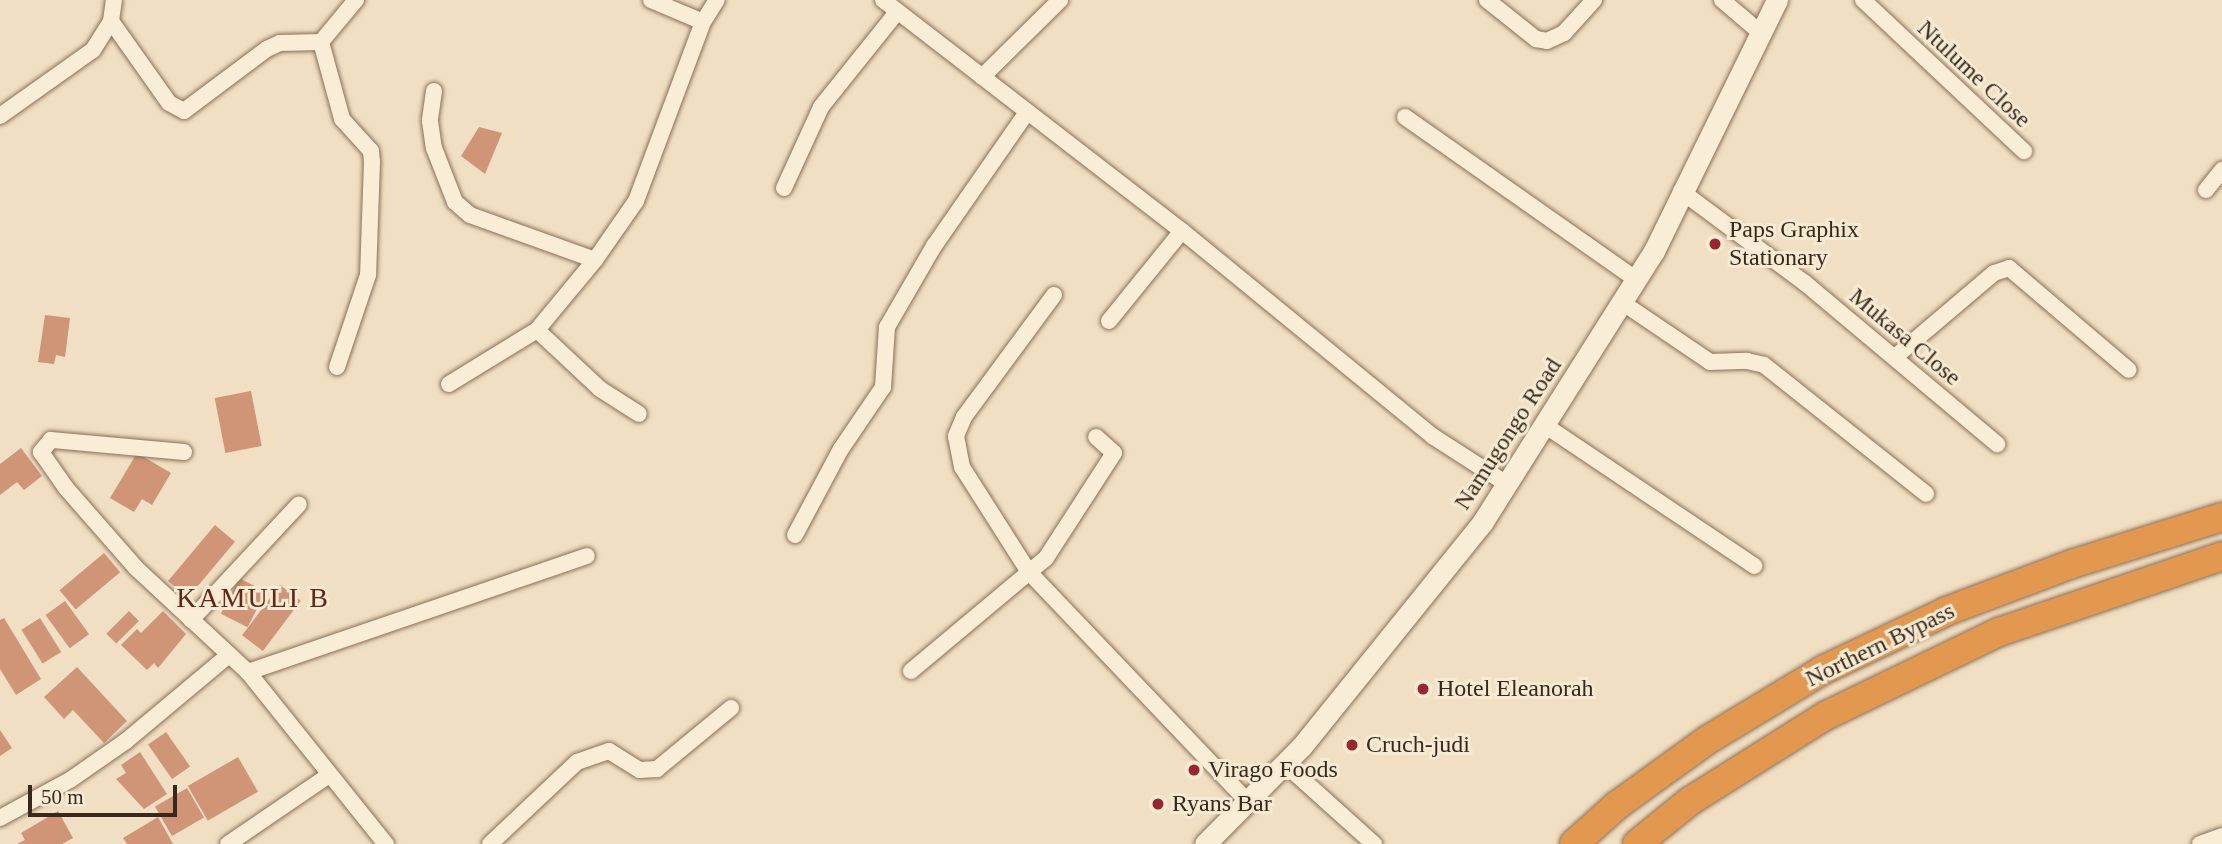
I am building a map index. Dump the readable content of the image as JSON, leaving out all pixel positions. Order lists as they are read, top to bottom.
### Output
{
  "streets": {
    "highway": ["Northern Bypass"],
    "main road": ["Namugongo Road"],
    "street": ["Ntulume Close", "Mukasa Close"]
  },
  "crossings": [
    ["Mukasa Close", "Namugongo Road"]
  ],
  "districts": ["KAMULI B"],
  "places": [
    "Paps Graphix Stationary",
    "Hotel Eleanorah",
    "Cruch-judi",
    "Virago Foods",
    "Ryans Bar"
  ],
  "scale_bar": "50 m"
}
